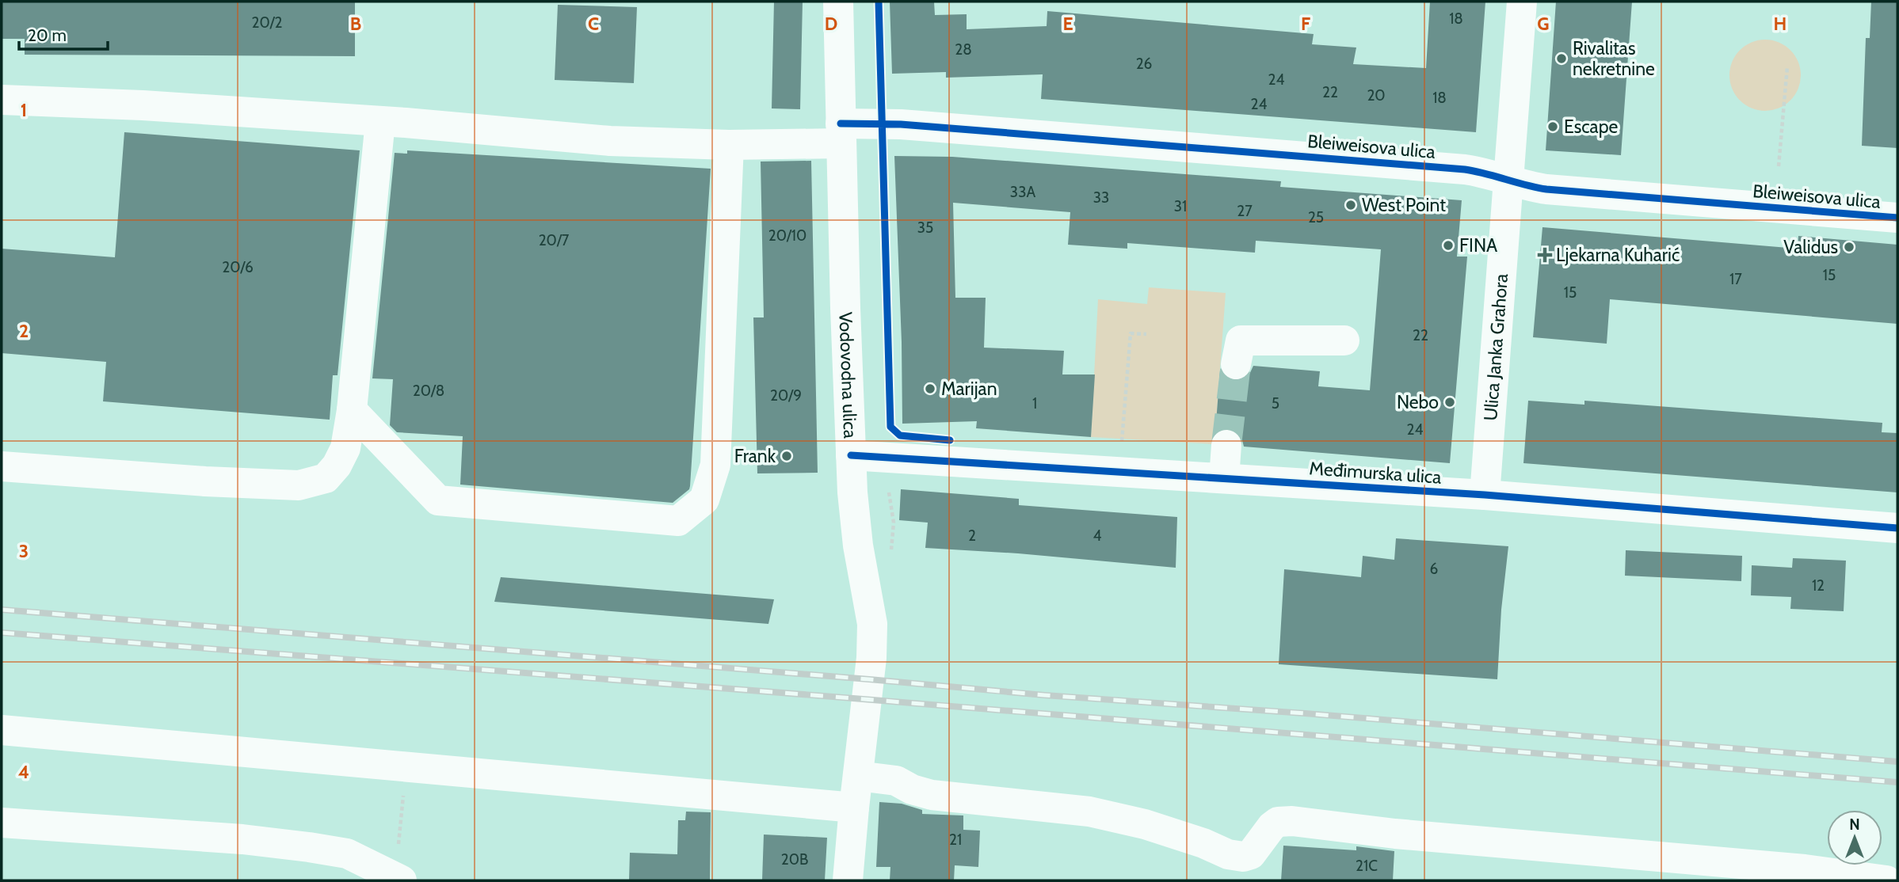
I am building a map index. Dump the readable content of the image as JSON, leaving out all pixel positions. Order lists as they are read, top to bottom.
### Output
{
  "streets": {
    "street": [
      "Bleiweisova ulica",
      "Ulica Janka Grahora",
      "Vodovodna ulica",
      "Međimurska ulica"
    ]
  },
  "crossings": [
    ["Bleiweisova ulica", "Ulica Janka Grahora"],
    ["Bleiweisova ulica", "Vodovodna ulica"],
    ["Ulica Janka Grahora", "Međimurska ulica"],
    ["Vodovodna ulica", "Međimurska ulica"]
  ],
  "places": {
    "other": [
      "Rivalitas nekretnine",
      "Escape",
      "West Point",
      "FINA",
      "Validus",
      "Marijan",
      "Nebo",
      "Frank"
    ],
    "health": ["Ljekarna Kuharić"]
  },
  "house_numbers": [
    "18",
    "20/2",
    "28",
    "26",
    "24",
    "22",
    "20",
    "18",
    "24",
    "33A",
    "33",
    "31",
    "27",
    "25",
    "35",
    "20/10",
    "20/7",
    "20/6",
    "15",
    "17",
    "15",
    "22",
    "20/8",
    "20/9",
    "1",
    "5",
    "24",
    "2",
    "4",
    "6",
    "12",
    "21",
    "20B",
    "21C"
  ],
  "scale_bar": "20 m",
  "north": "top",
  "grid": {
    "columns": [
      "B",
      "C",
      "D",
      "E",
      "F",
      "G",
      "H"
    ],
    "rows": [
      "1",
      "2",
      "3",
      "4"
    ]
  }
}
